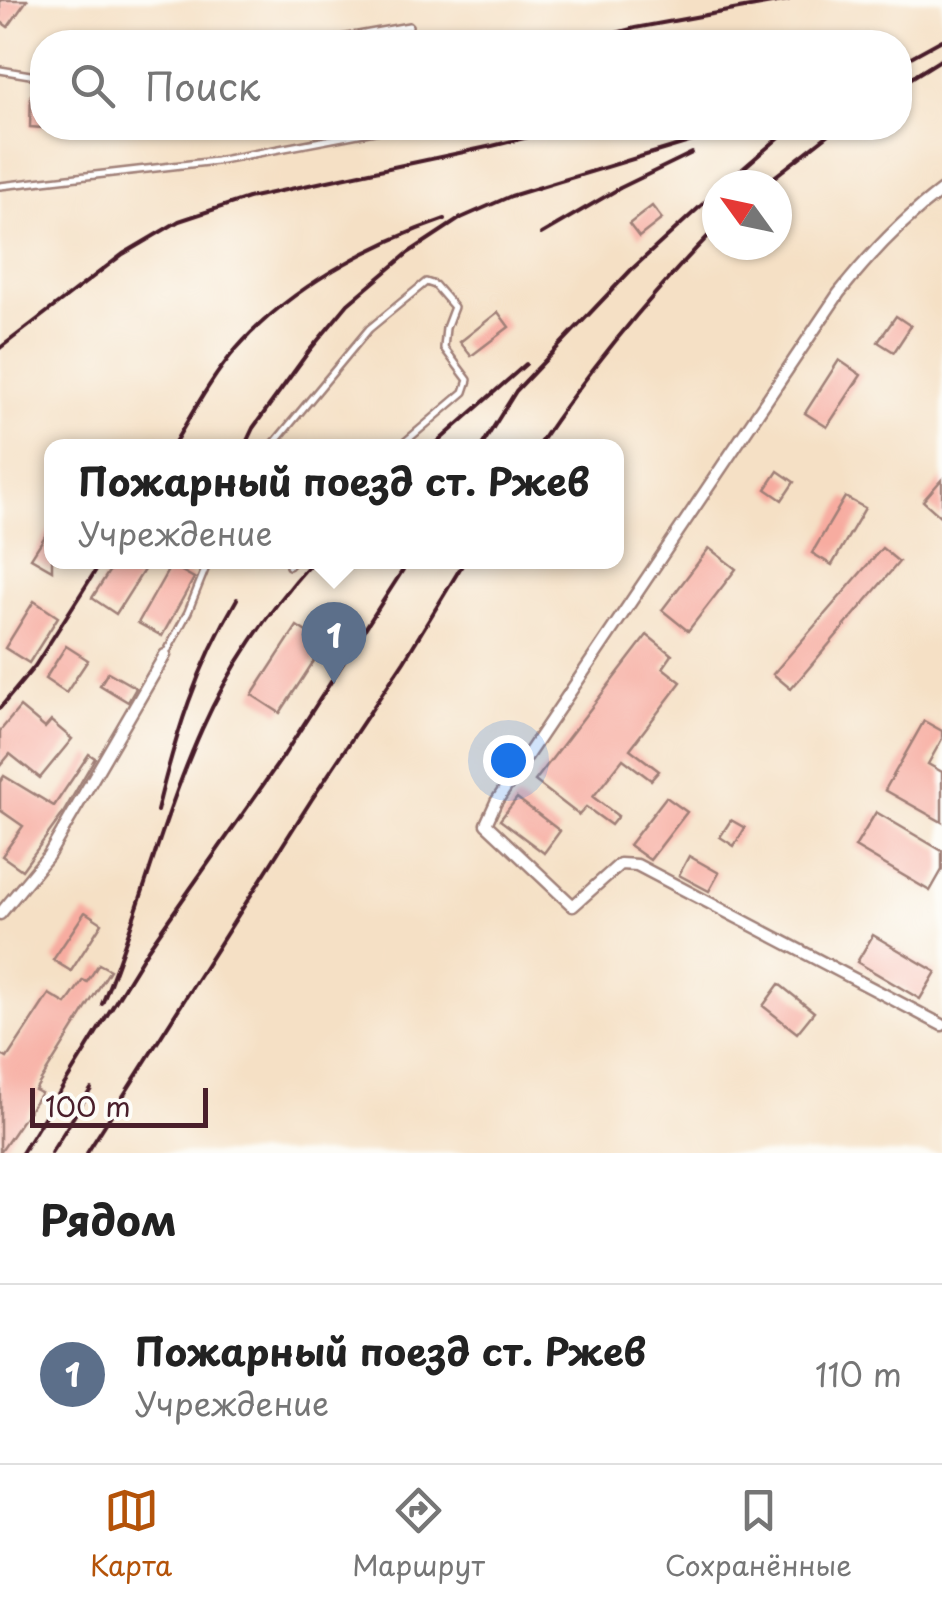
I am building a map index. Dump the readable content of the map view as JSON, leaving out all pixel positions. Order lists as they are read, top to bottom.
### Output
{
  "scale_bar": "100 m",
  "north": "top left",
  "page": {
    "search": "Поиск",
    "popup": ["Пожарный поезд ст. Ржев", "Учреждение"],
    "pins": "1",
    "scale": "100 m",
    "heading": "Рядом",
    "list": [
      {
        "mark": "1",
        "name": "Пожарный поезд ст. Ржев",
        "note": "Учреждение",
        "value": "110 m"
      }
    ],
    "nav": ["Карта", "Маршрут", "Сохранённые"]
  }
}
